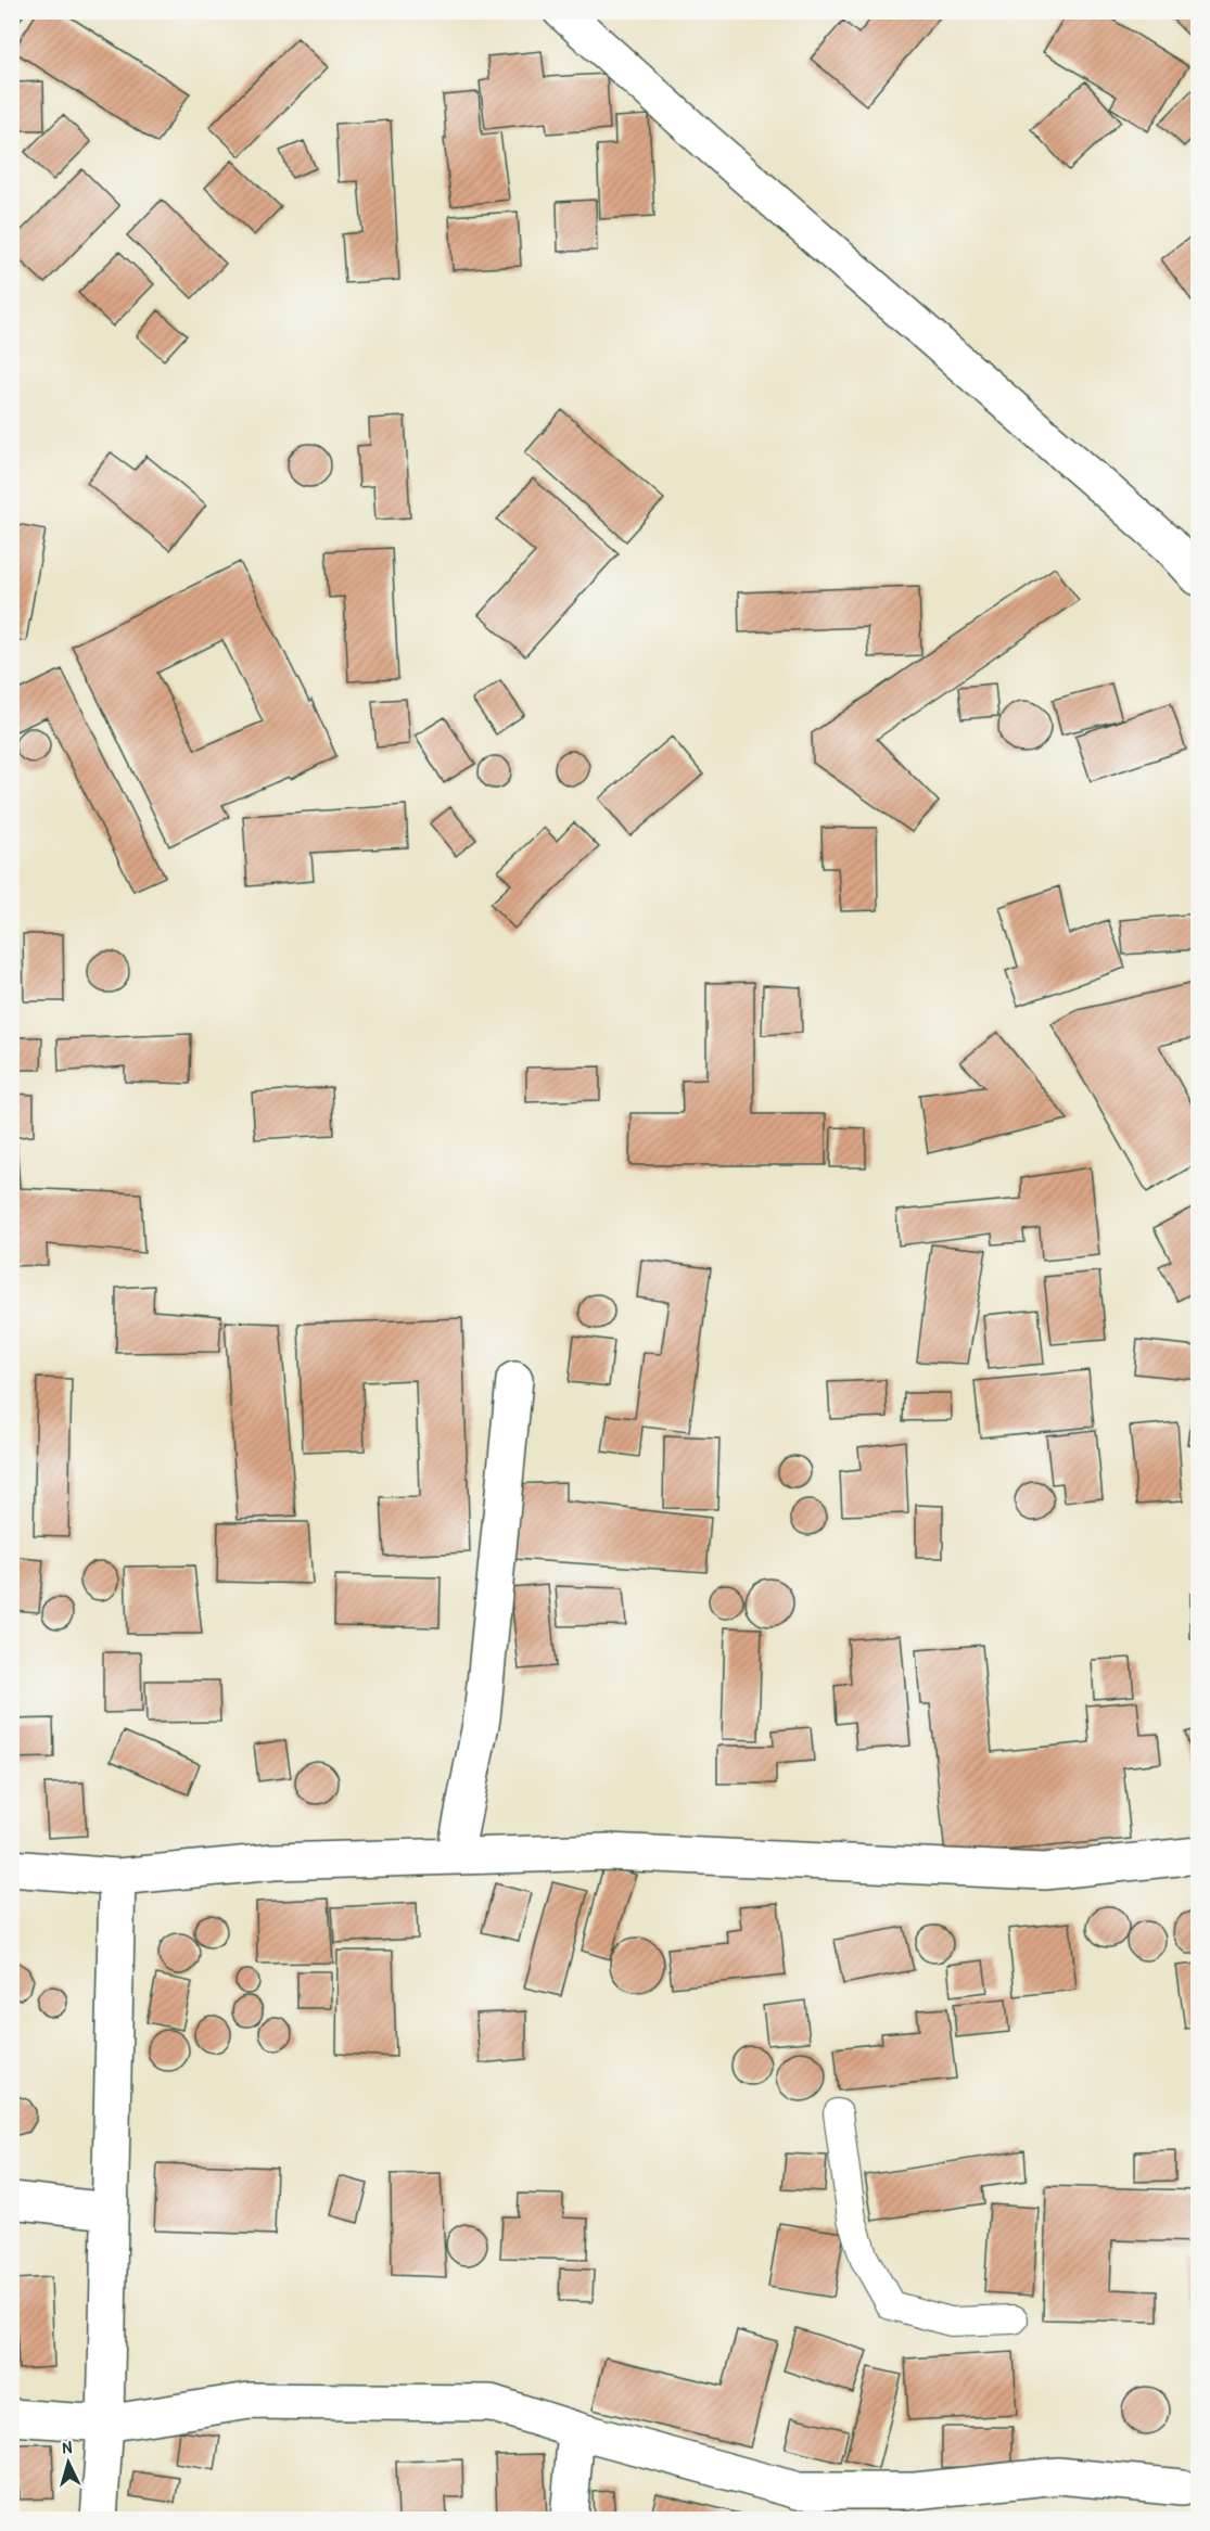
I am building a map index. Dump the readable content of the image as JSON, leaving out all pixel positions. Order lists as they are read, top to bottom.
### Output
{
  "north": "top"
}
